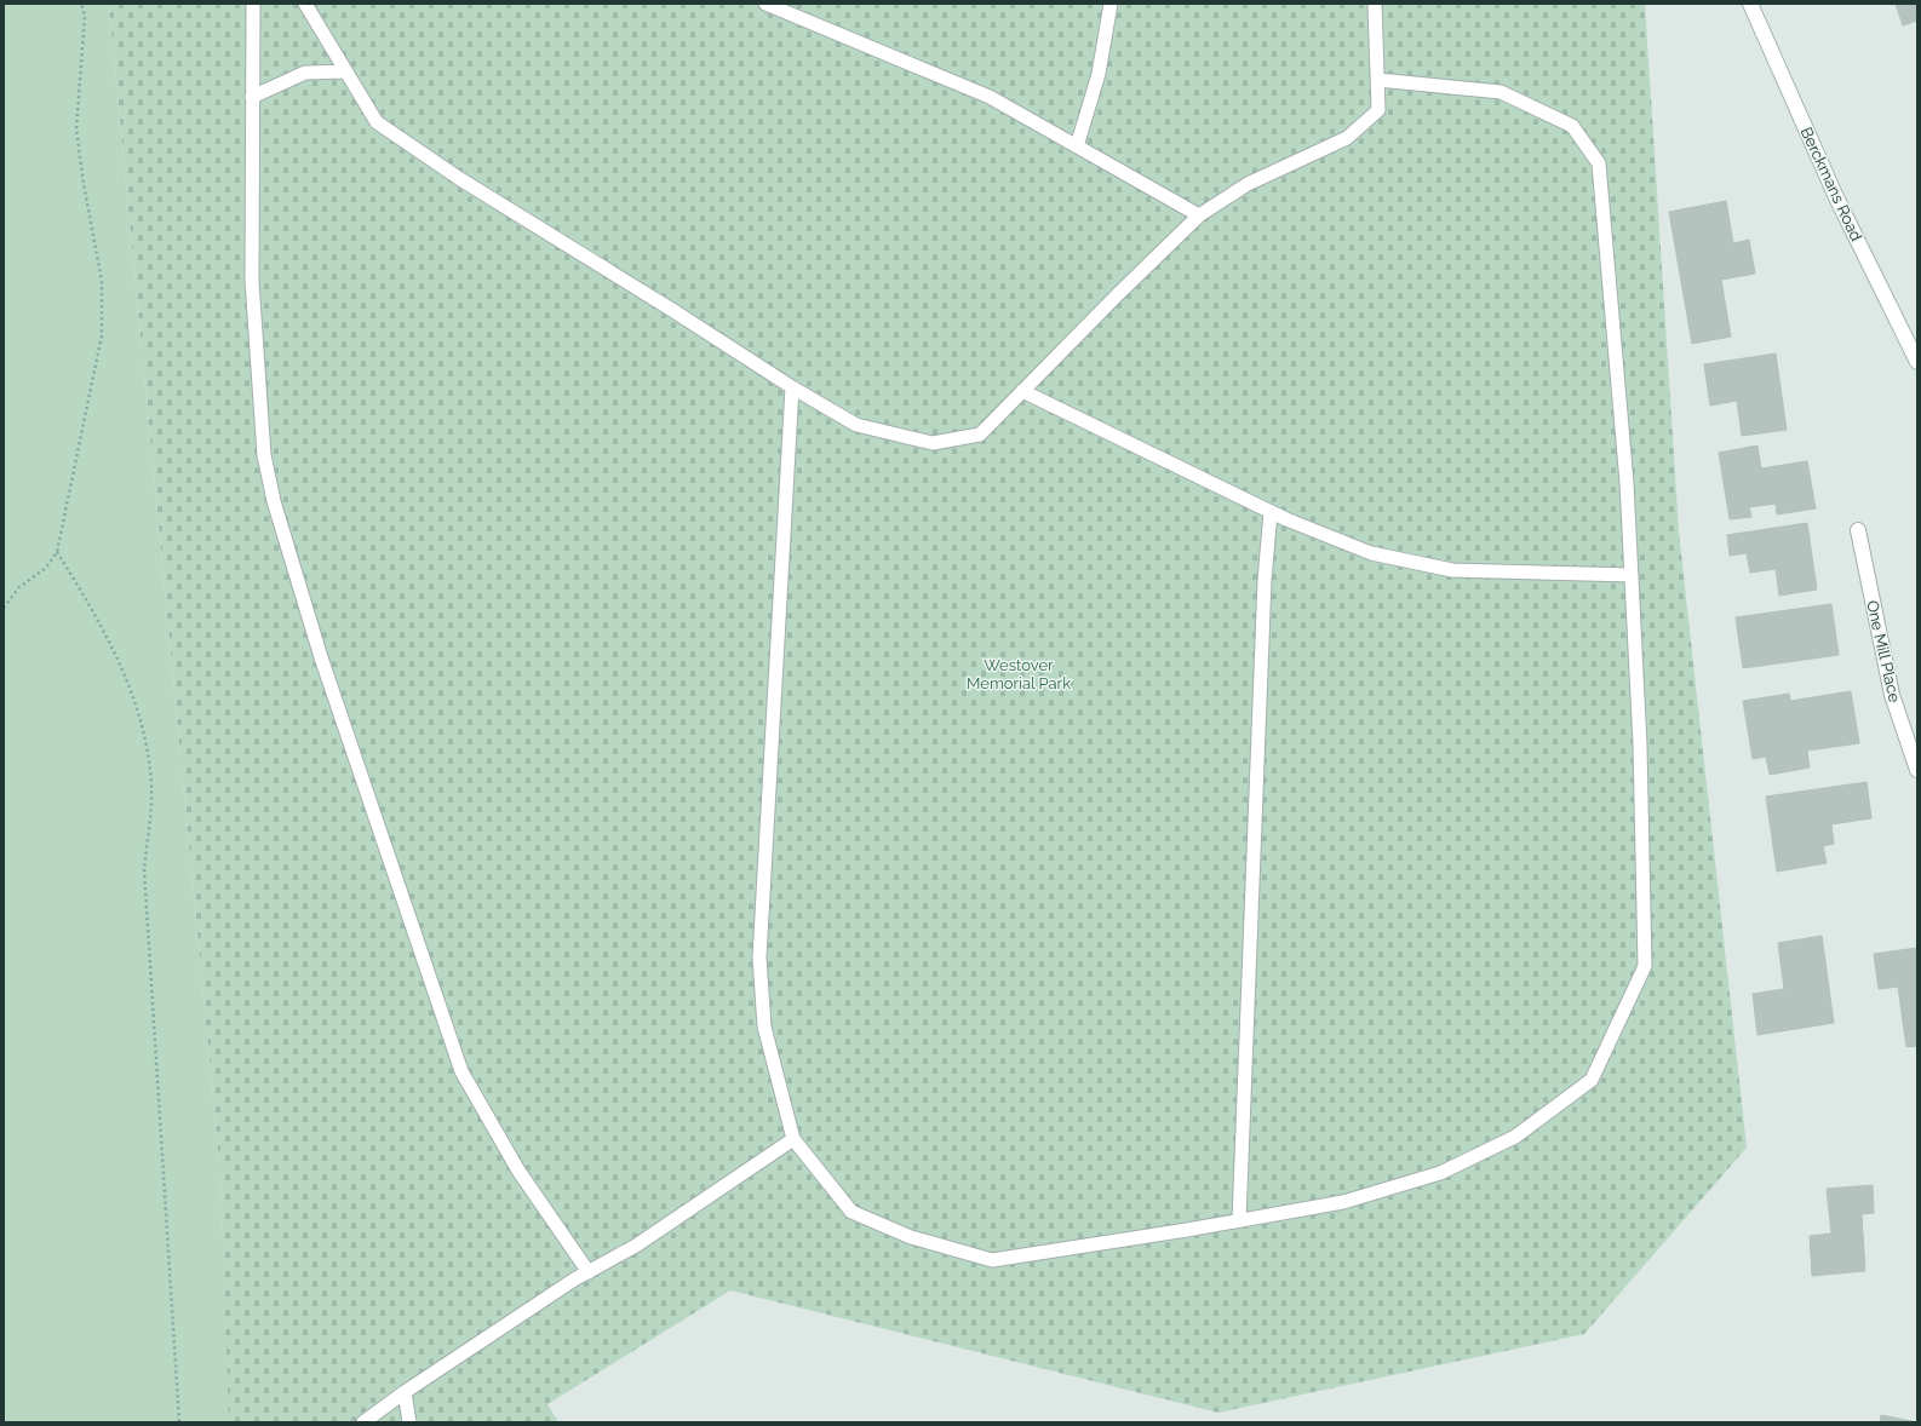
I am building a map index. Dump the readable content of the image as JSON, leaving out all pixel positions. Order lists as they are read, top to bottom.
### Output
{
  "streets": {
    "main road": ["Berckmans Road", "One Mill Place"]
  },
  "parks": ["Westover Memorial Park"]
}
